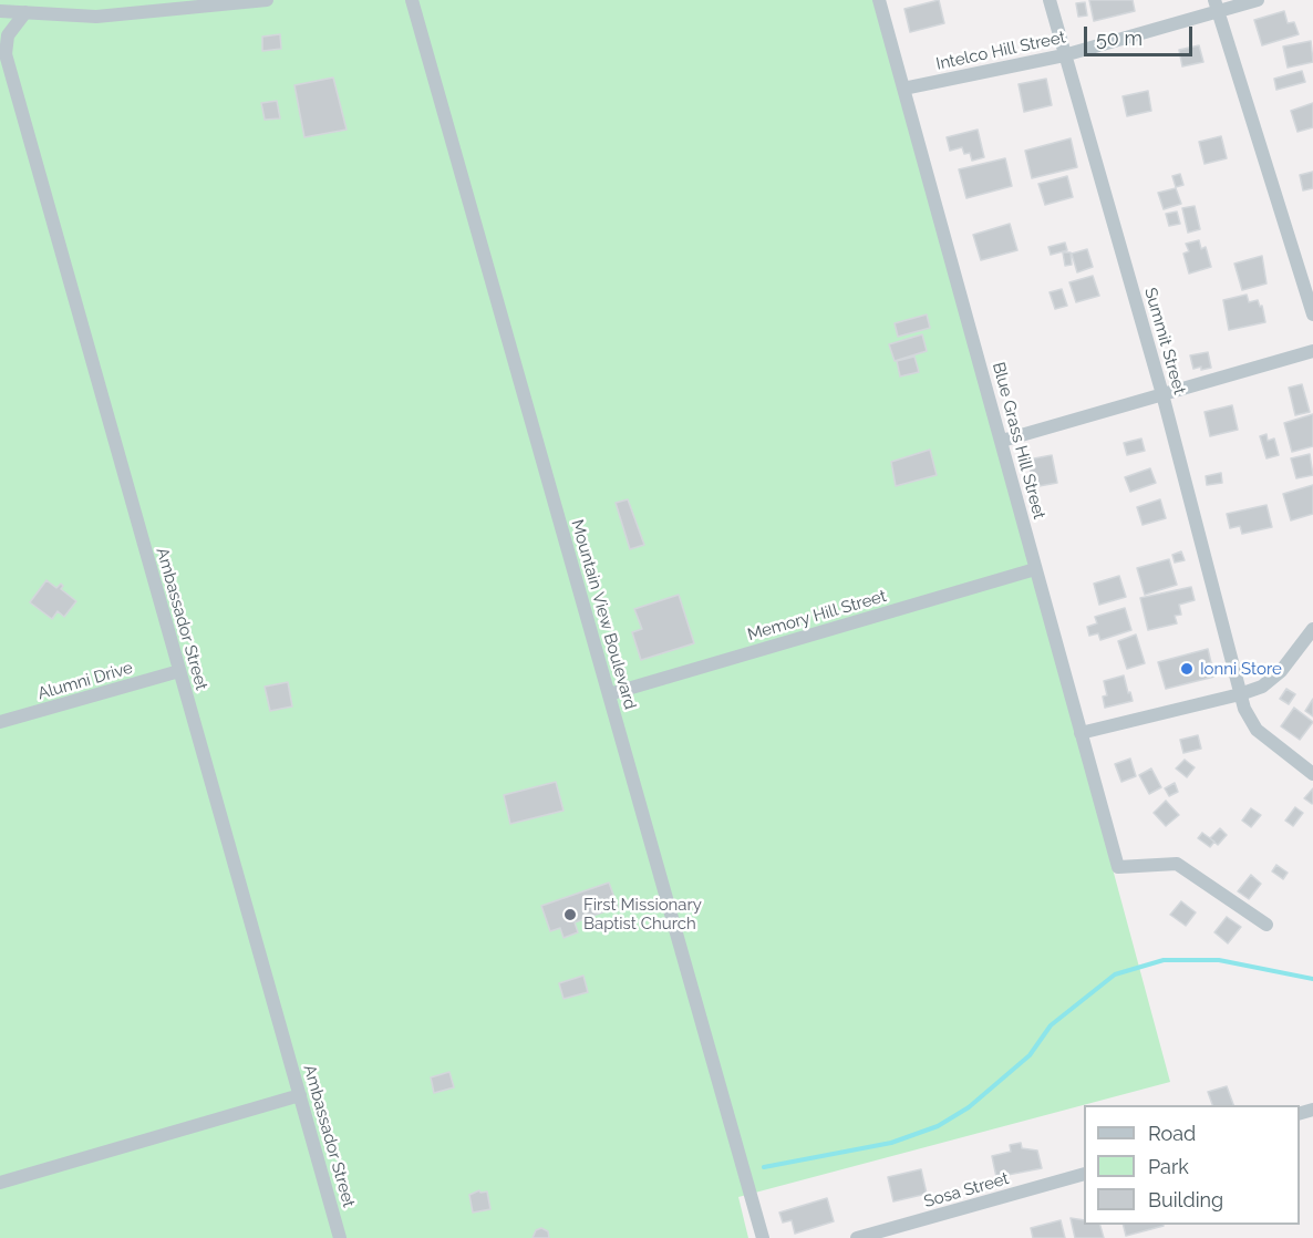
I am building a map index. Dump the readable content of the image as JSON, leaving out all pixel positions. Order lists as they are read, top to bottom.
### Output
{
  "streets": {
    "street": [
      "Intelco Hill Street",
      "Summit Street",
      "Blue Grass Hill Street",
      "Mountain View Boulevard",
      "Memory Hill Street",
      "Ambassador Street",
      "Alumni Drive",
      "Sosa Street"
    ]
  },
  "crossings": [
    ["Intelco Hill Street", "Summit Street"],
    ["Intelco Hill Street", "Blue Grass Hill Street"],
    ["Blue Grass Hill Street", "Memory Hill Street"],
    ["Mountain View Boulevard", "Memory Hill Street"],
    ["Ambassador Street", "Alumni Drive"]
  ],
  "places": ["Ionni Store", "First Missionary Baptist Church"],
  "legend": ["Road", "Park", "Building"],
  "scale_bar": "50 m"
}
